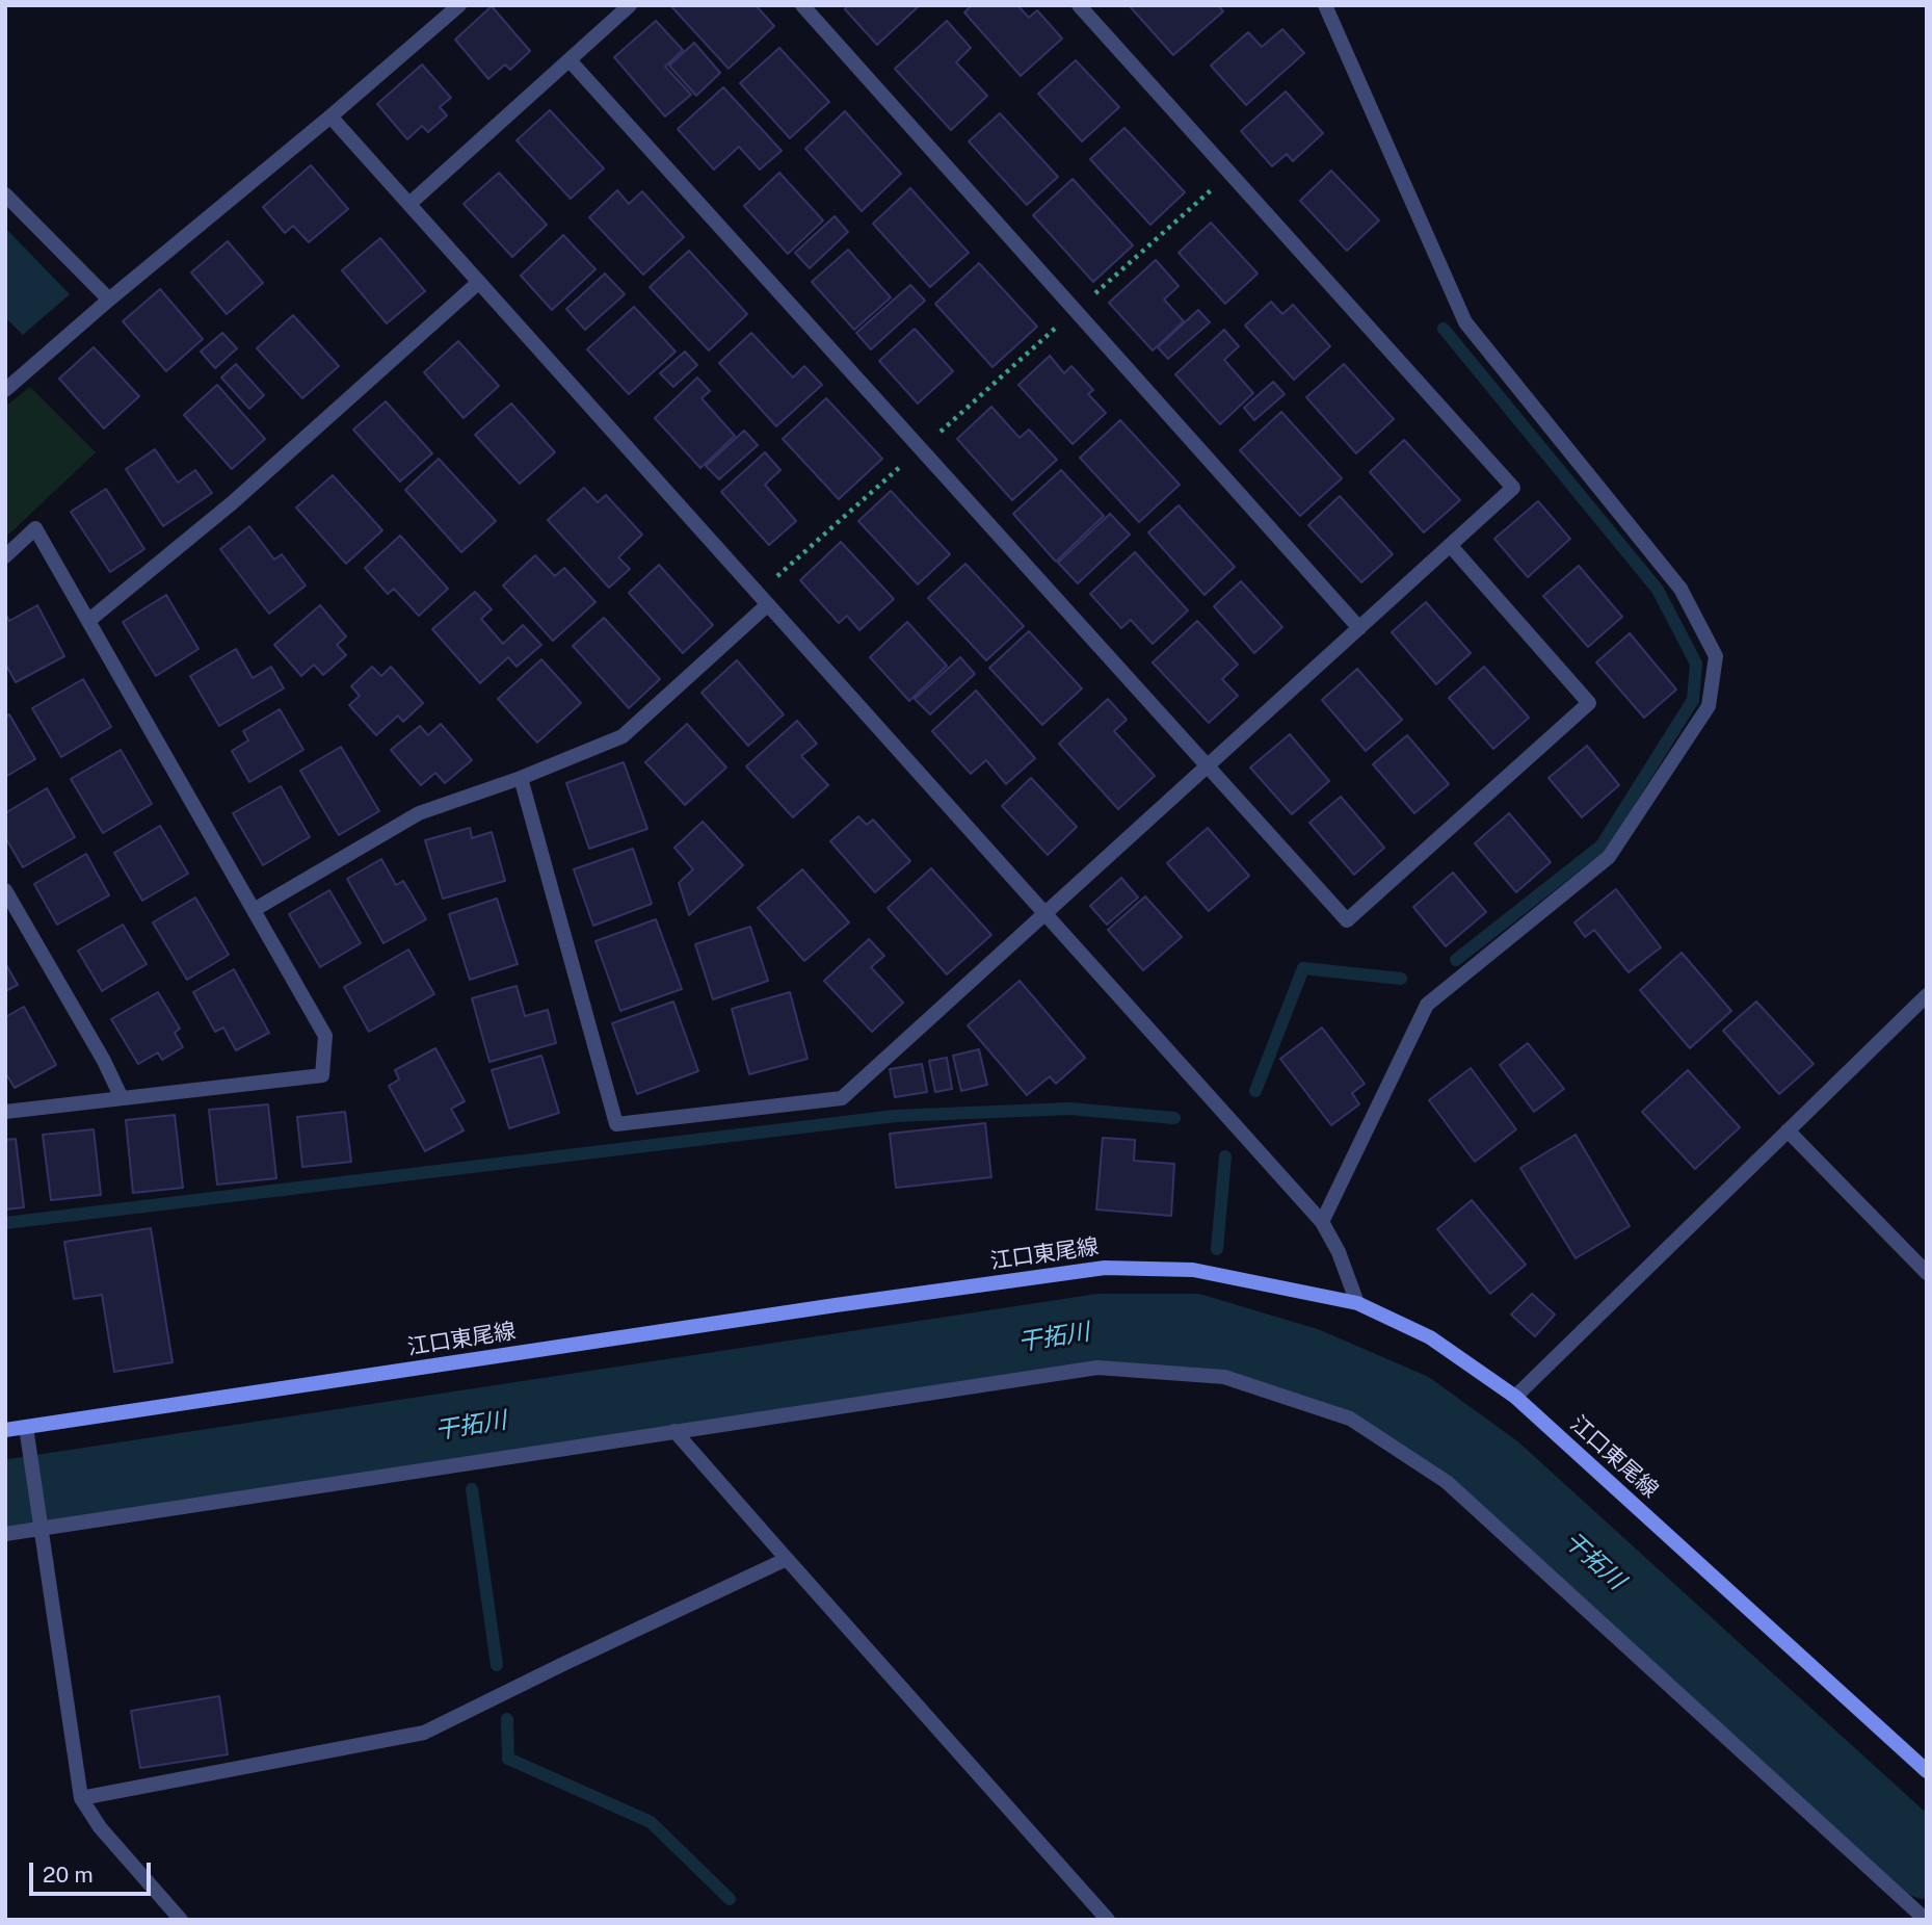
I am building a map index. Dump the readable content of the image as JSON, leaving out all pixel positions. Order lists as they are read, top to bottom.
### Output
{
  "streets": {
    "main road": ["江口東尾線"]
  },
  "water": ["干拓川"],
  "scale_bar": "20 m"
}
